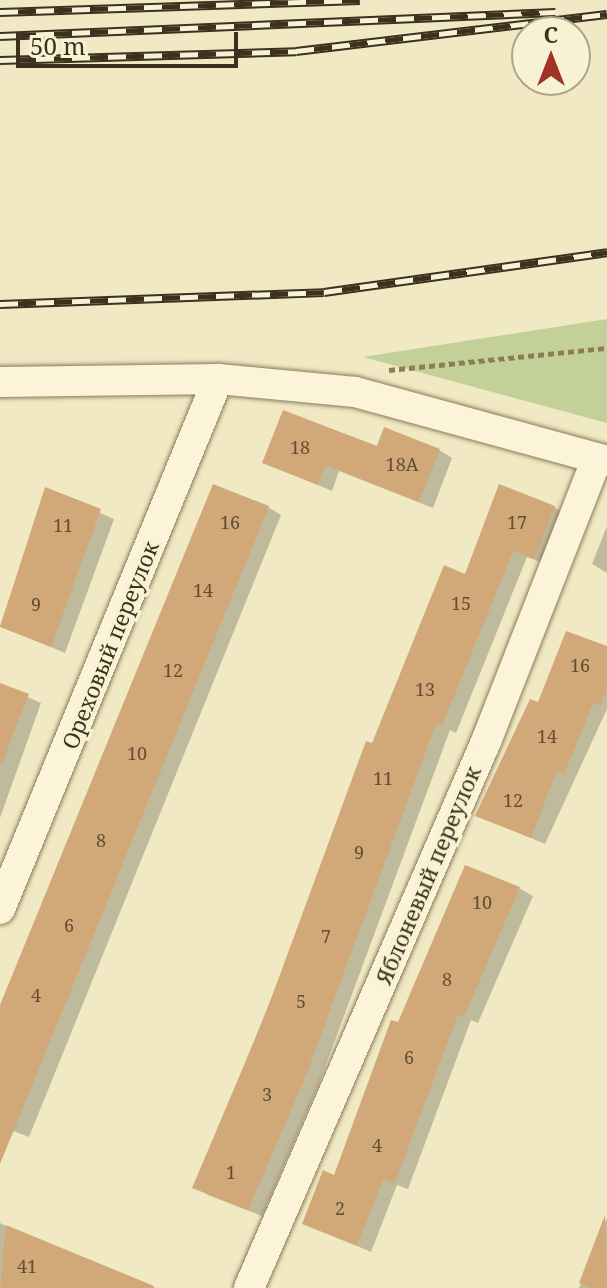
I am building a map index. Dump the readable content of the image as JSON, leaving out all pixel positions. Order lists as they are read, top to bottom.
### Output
{
  "streets": {
    "street": ["Ореховый переулок", "Яблоневый переулок"]
  },
  "house_numbers": [
    "18",
    "18А",
    "16",
    "17",
    "11",
    "14",
    "15",
    "9",
    "16",
    "12",
    "13",
    "14",
    "10",
    "11",
    "12",
    "8",
    "9",
    "10",
    "6",
    "7",
    "8",
    "4",
    "5",
    "6",
    "3",
    "4",
    "1",
    "2",
    "41"
  ],
  "scale_bar": "50 m",
  "north": "top"
}
